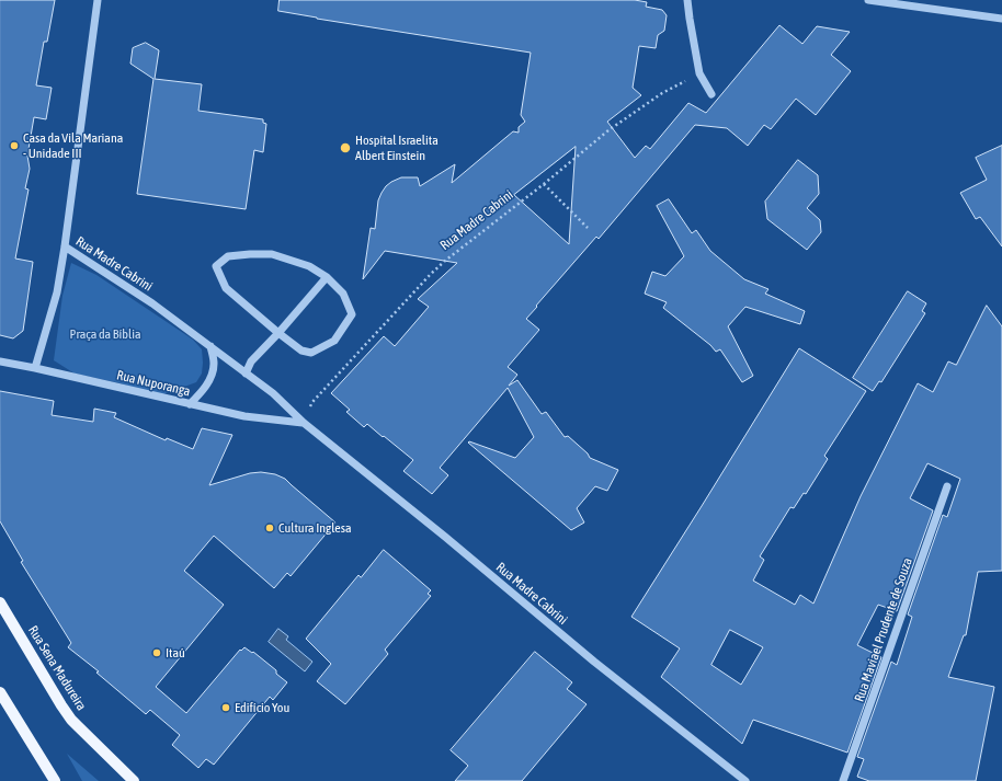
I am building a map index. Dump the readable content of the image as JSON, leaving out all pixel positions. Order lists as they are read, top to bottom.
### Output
{
  "streets": {
    "main road": ["Rua Sena Madureira"],
    "street": ["Rua Madre Cabrini", "Rua Nuporanga", "Rua Maviael Prudente de Souza"]
  },
  "crossings": [
    ["Rua Madre Cabrini", "Rua Nuporanga"]
  ],
  "parks": ["Praça da Bíblia"],
  "places": [
    "Casa da Vila Mariana - Unidade III",
    "Hospital Israelita Albert Einstein",
    "Cultura Inglesa",
    "Itaú",
    "Edifício You"
  ]
}
